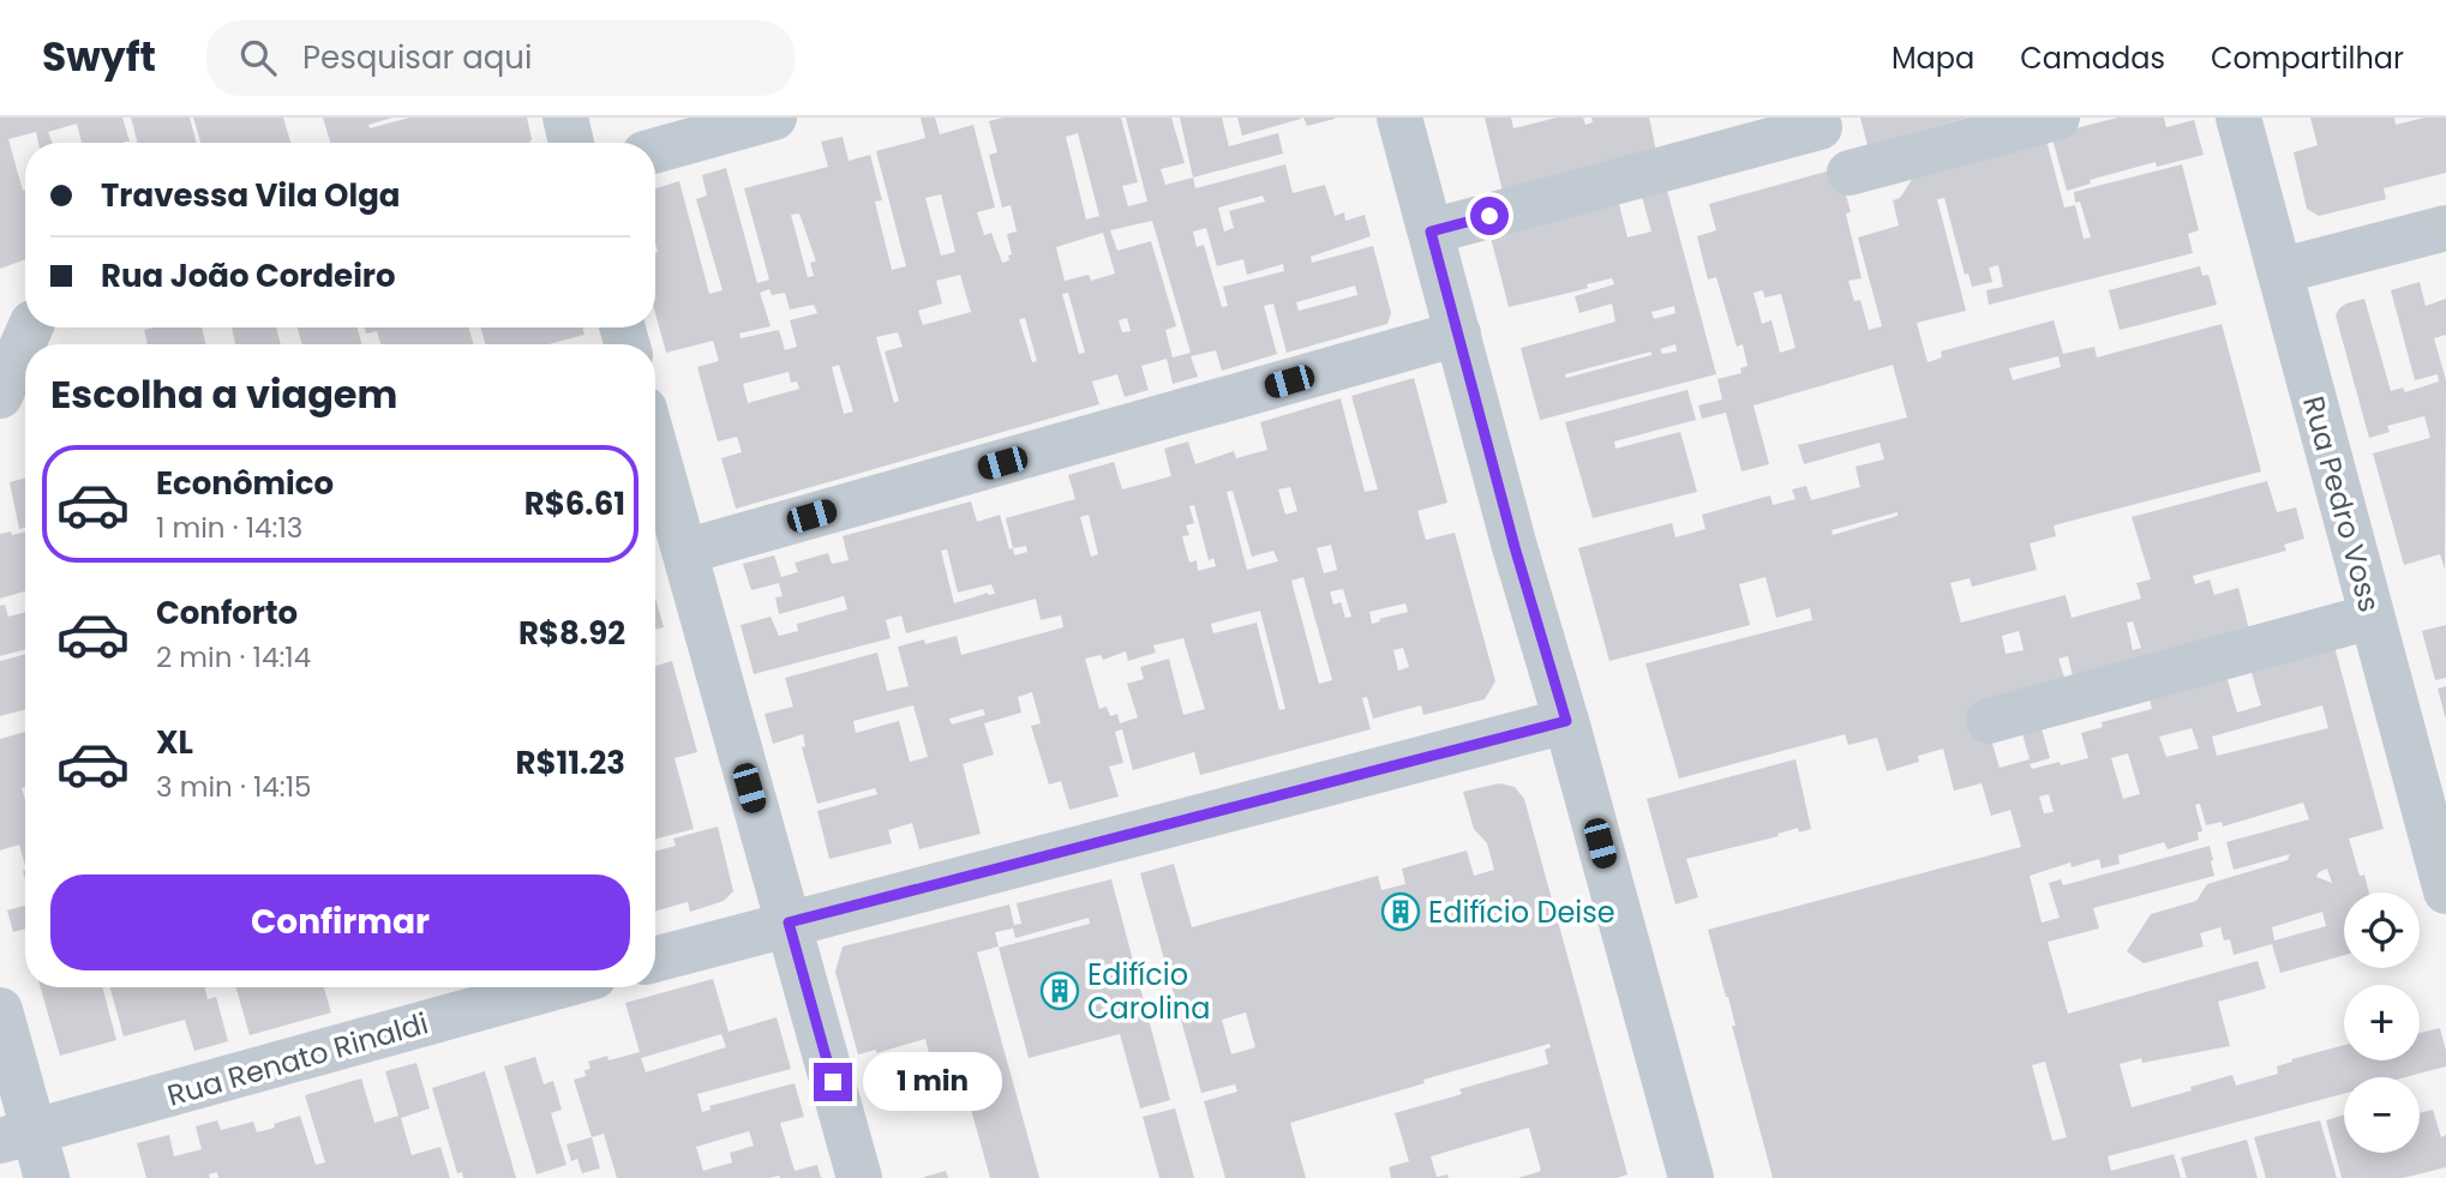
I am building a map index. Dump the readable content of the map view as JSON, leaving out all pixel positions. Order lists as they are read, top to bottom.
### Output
{
  "streets": {
    "street": ["Rua Pedro Voss", "Rua Renato Rinaldi"]
  },
  "places": {
    "building": ["Edifício Deise", "Edifício Carolina"]
  },
  "page": {
    "header": "Swyft",
    "search": "Pesquisar aqui",
    "nav": ["Mapa", "Camadas", "Compartilhar"],
    "banner": ["Travessa Vila Olga", "Rua João Cordeiro"],
    "heading": "Escolha a viagem",
    "list": [
      {
        "name": "Econômico",
        "note": "1 min · 14:13",
        "value": "R$6.61"
      },
      {
        "name": "Conforto",
        "note": "2 min · 14:14",
        "value": "R$8.92"
      },
      {
        "name": "XL",
        "note": "3 min · 14:15",
        "value": "R$11.23"
      }
    ],
    "buttons": "Confirmar",
    "map_buttons": ["+", "−"],
    "bubble": "1 min"
  }
}
